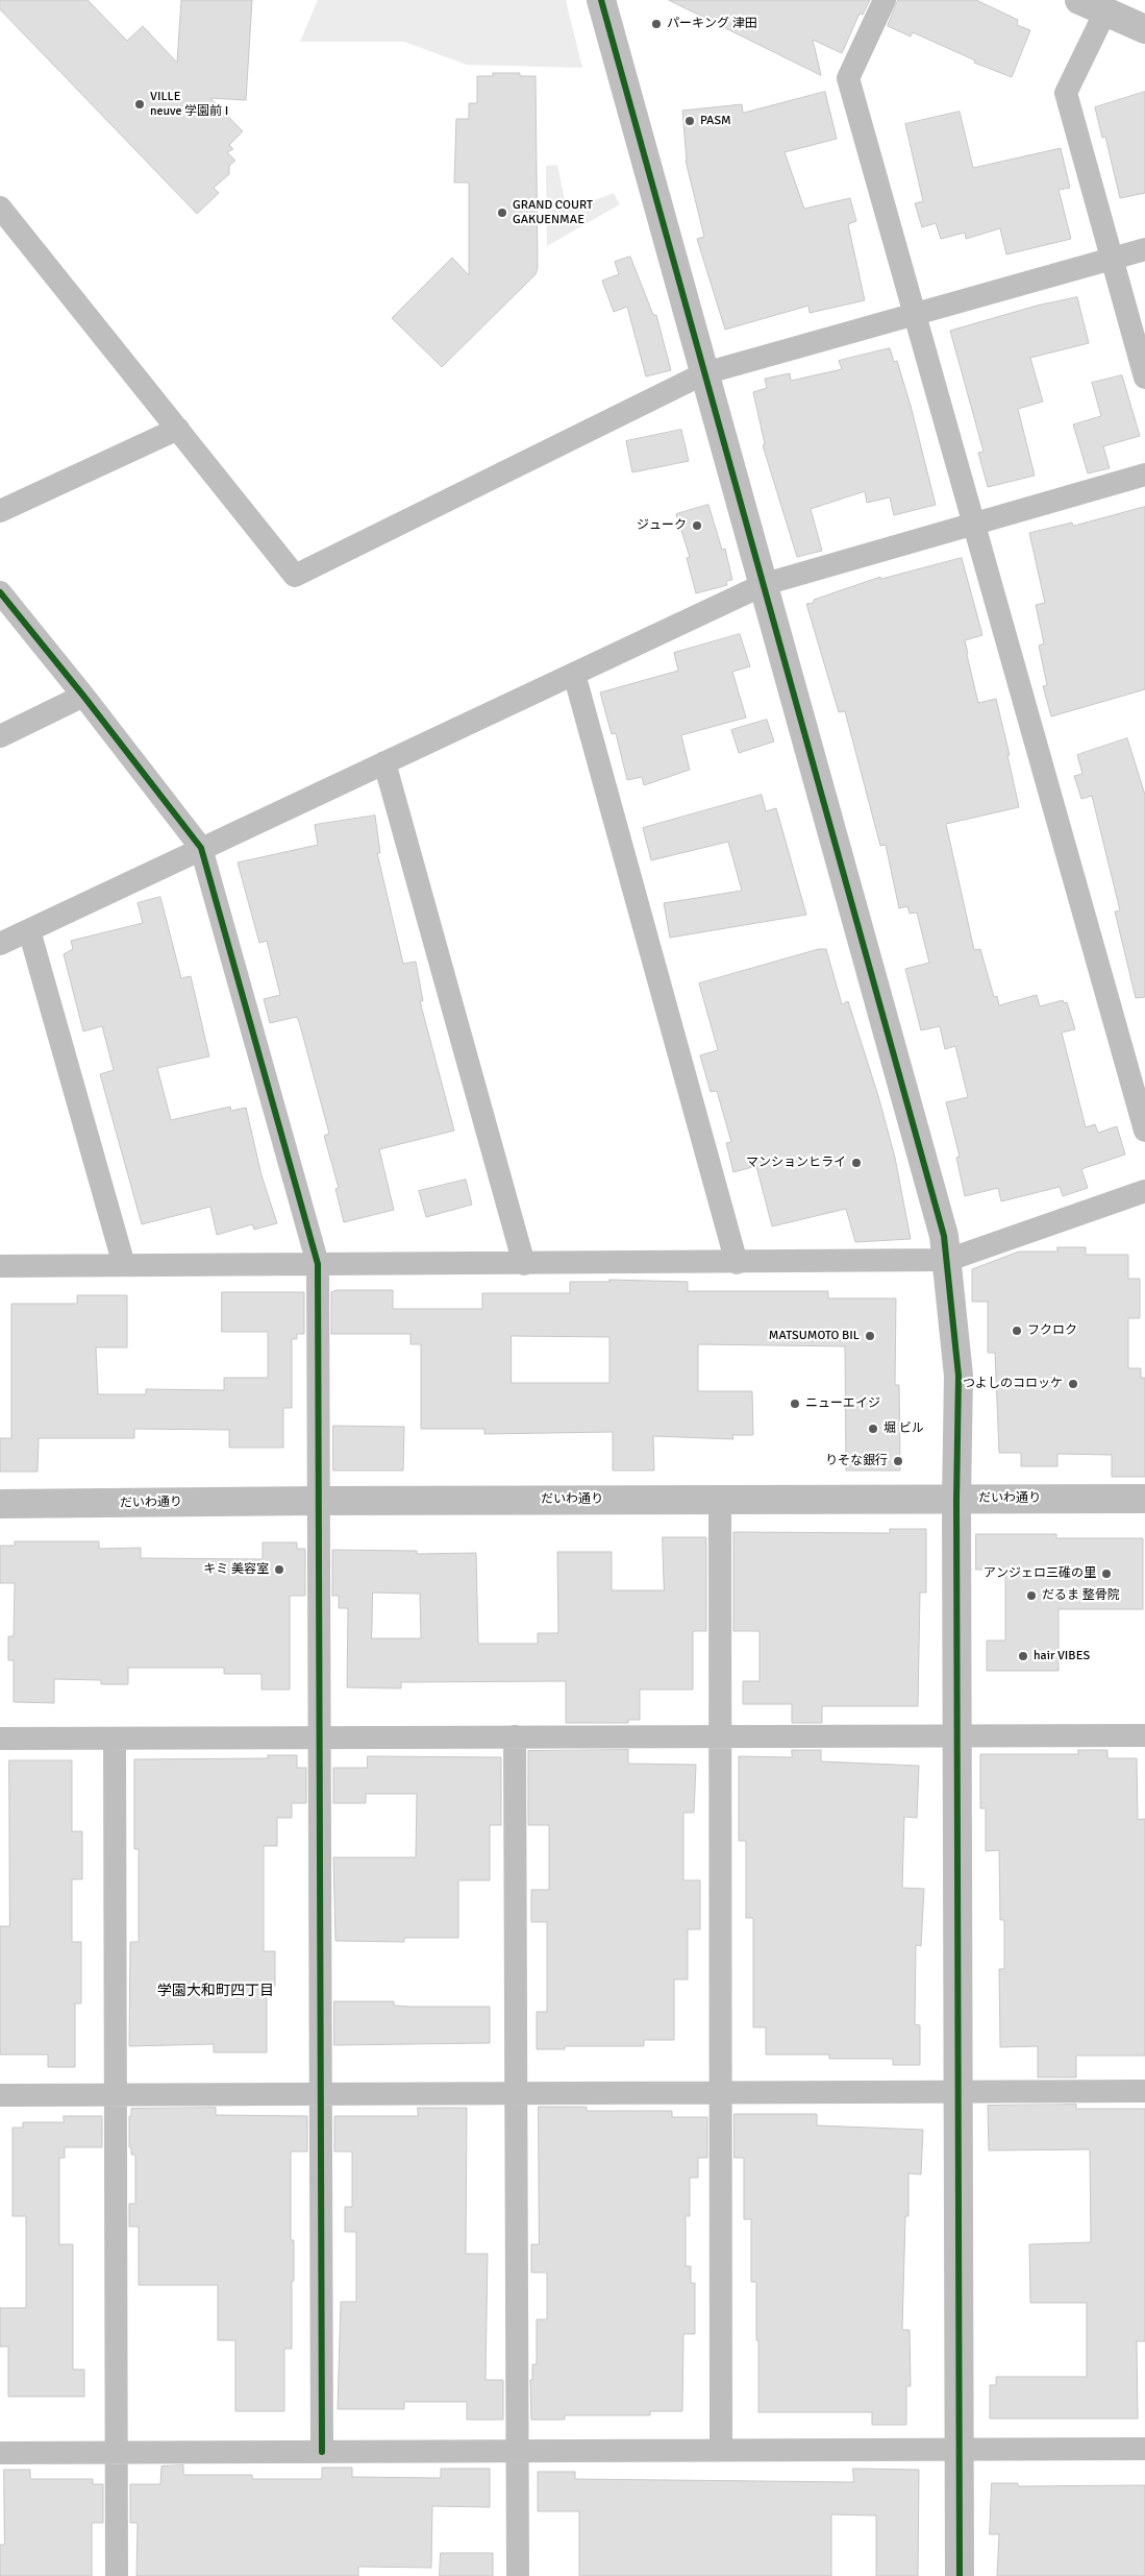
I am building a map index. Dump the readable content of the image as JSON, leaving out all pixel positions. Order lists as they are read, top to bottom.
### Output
{
  "streets": {
    "street": ["だいわ通り"]
  },
  "districts": ["学園大和町四丁目"],
  "places": [
    "パーキング 津田",
    "VILLE neuve 学園前 I",
    "PASM",
    "GRAND COURT GAKUENMAE",
    "ジューク",
    "マンションヒライ",
    "フクロク",
    "MATSUMOTO BIL",
    "つよしのコロッケ",
    "ニューエイジ",
    "堀 ビル",
    "りそな銀行",
    "キミ 美容室",
    "アンジェロ三碓の里",
    "だるま 整骨院",
    "hair VIBES"
  ]
}
